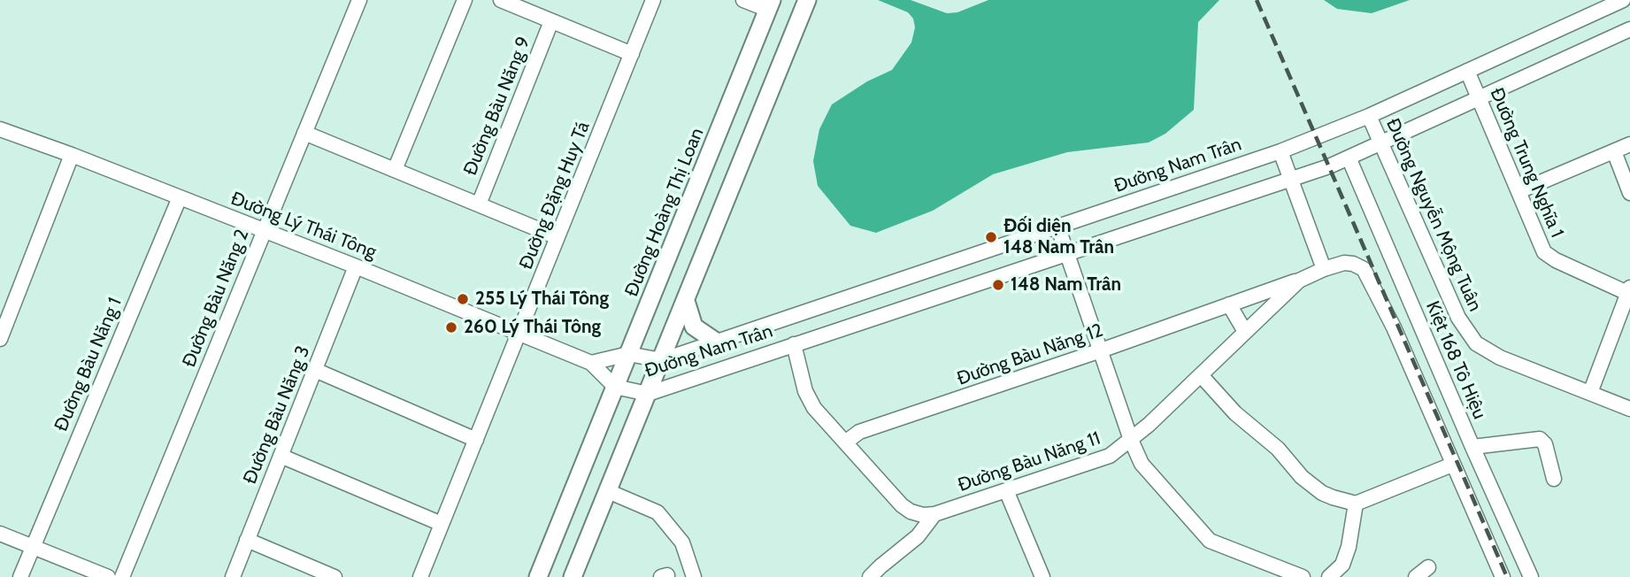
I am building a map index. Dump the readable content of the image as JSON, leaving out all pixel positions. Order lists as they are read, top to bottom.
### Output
{
  "streets": {
    "main road": ["Đường Hoàng Thị Loan"],
    "street": [
      "Đường Bàu Năng 9",
      "Đường Trung Nghĩa 1",
      "Đường Nam Trân",
      "Đường Đặng Huy Tá",
      "Đường Nguyễn Mộng Tuân",
      "Đường Lý Thái Tông",
      "Đường Bàu Năng 2",
      "Đường Bàu Năng 12",
      "Kiệt 168 Tô Hiệu",
      "Đường Bàu Năng 1",
      "Đường Bàu Năng 3",
      "Đường Bàu Năng 11"
    ]
  },
  "crossings": [
    ["Đường Trung Nghĩa 1", "Đường Nam Trân"],
    ["Đường Nam Trân", "Đường Hoàng Thị Loan"],
    ["Đường Nam Trân", "Đường Nguyễn Mộng Tuân"],
    ["Đường Nam Trân", "Đường Lý Thái Tông"],
    ["Đường Nam Trân", "Kiệt 168 Tô Hiệu"],
    ["Đường Đặng Huy Tá", "Đường Lý Thái Tông"],
    ["Đường Lý Thái Tông", "Đường Bàu Năng 2"],
    ["Đường Lý Thái Tông", "Đường Bàu Năng 1"],
    ["Đường Lý Thái Tông", "Đường Bàu Năng 3"],
    ["Đường Bàu Năng 12", "Đường Bàu Năng 11"]
  ],
  "places": [
    "Đối diện 148 Nam Trân",
    "148 Nam Trân",
    "255 Lý Thái Tông",
    "260 Lý Thái Tông"
  ]
}
